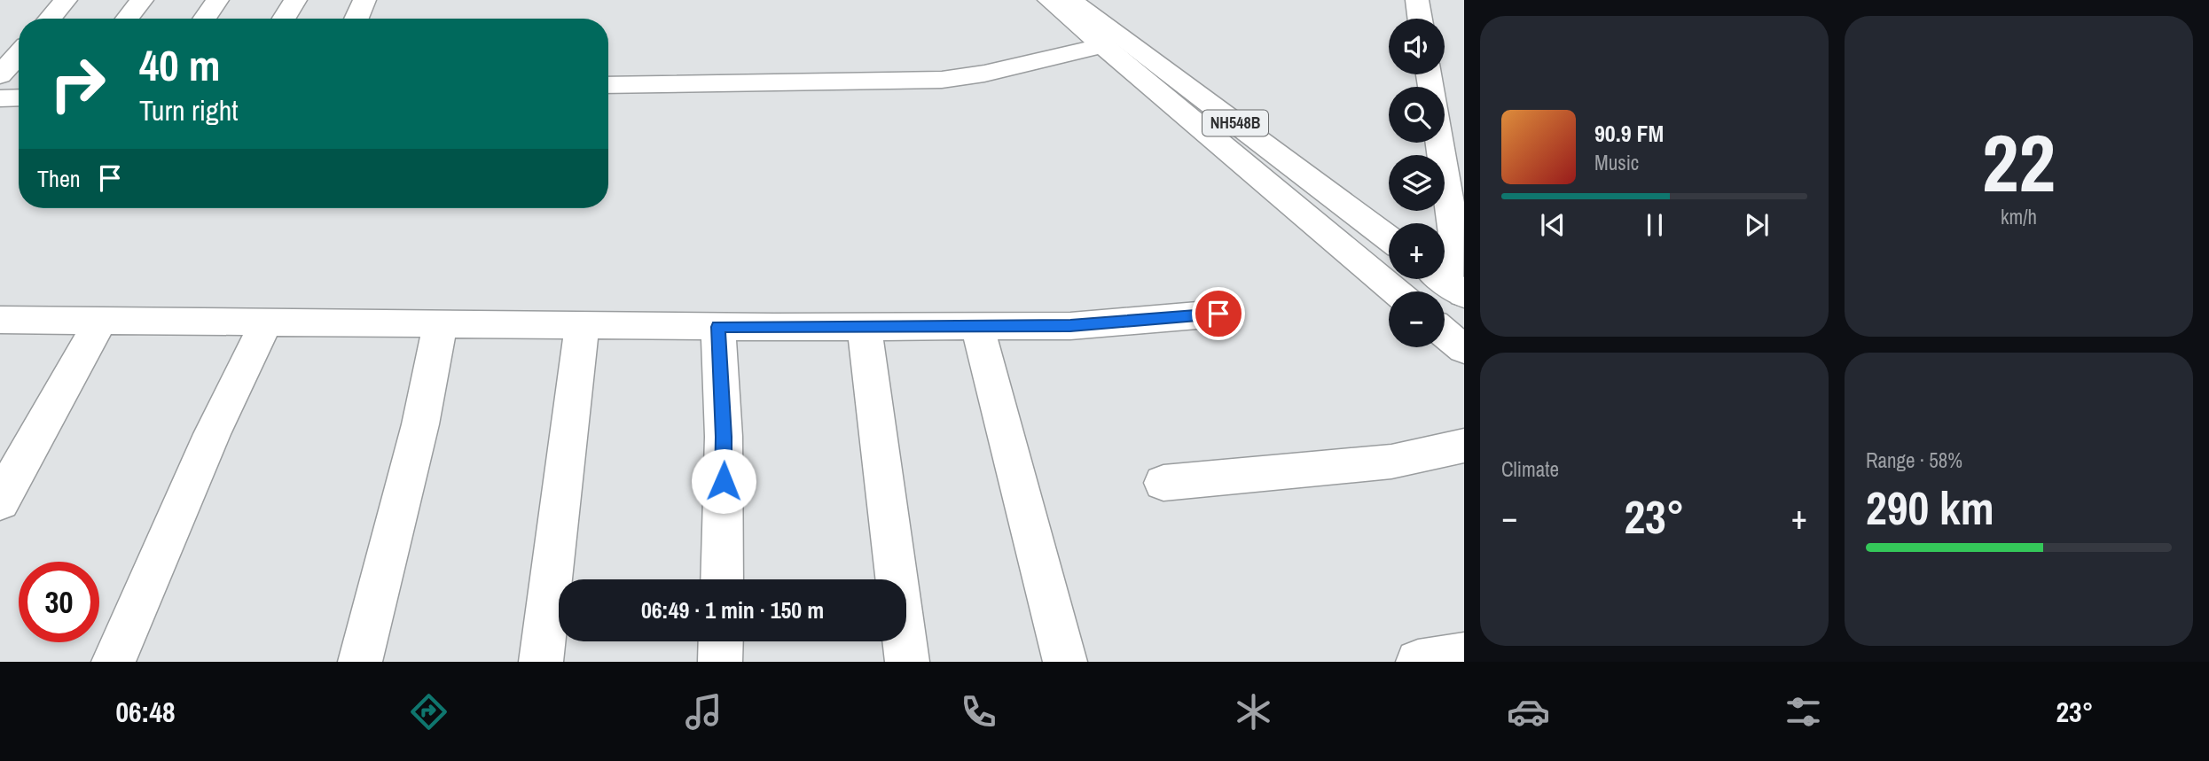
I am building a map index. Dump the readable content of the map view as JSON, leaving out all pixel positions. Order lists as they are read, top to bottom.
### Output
{
  "streets": {
    "main road": ["NH548B"]
  },
  "page": {
    "tile": [
      ["22", "km/h"],
      "Climate",
      ["Range · 58%", "290 km"]
    ],
    "map_buttons": ["+", "−"],
    "turn": ["40 m", "Turn right"],
    "song": ["90.9 FM", "Music"],
    "then": "Then",
    "heat": ["−", "23°", "+"],
    "limit": "30",
    "trip": "06:49 · 1 min · 150 m",
    "tabs": ["06:48", "23°"]
  }
}
